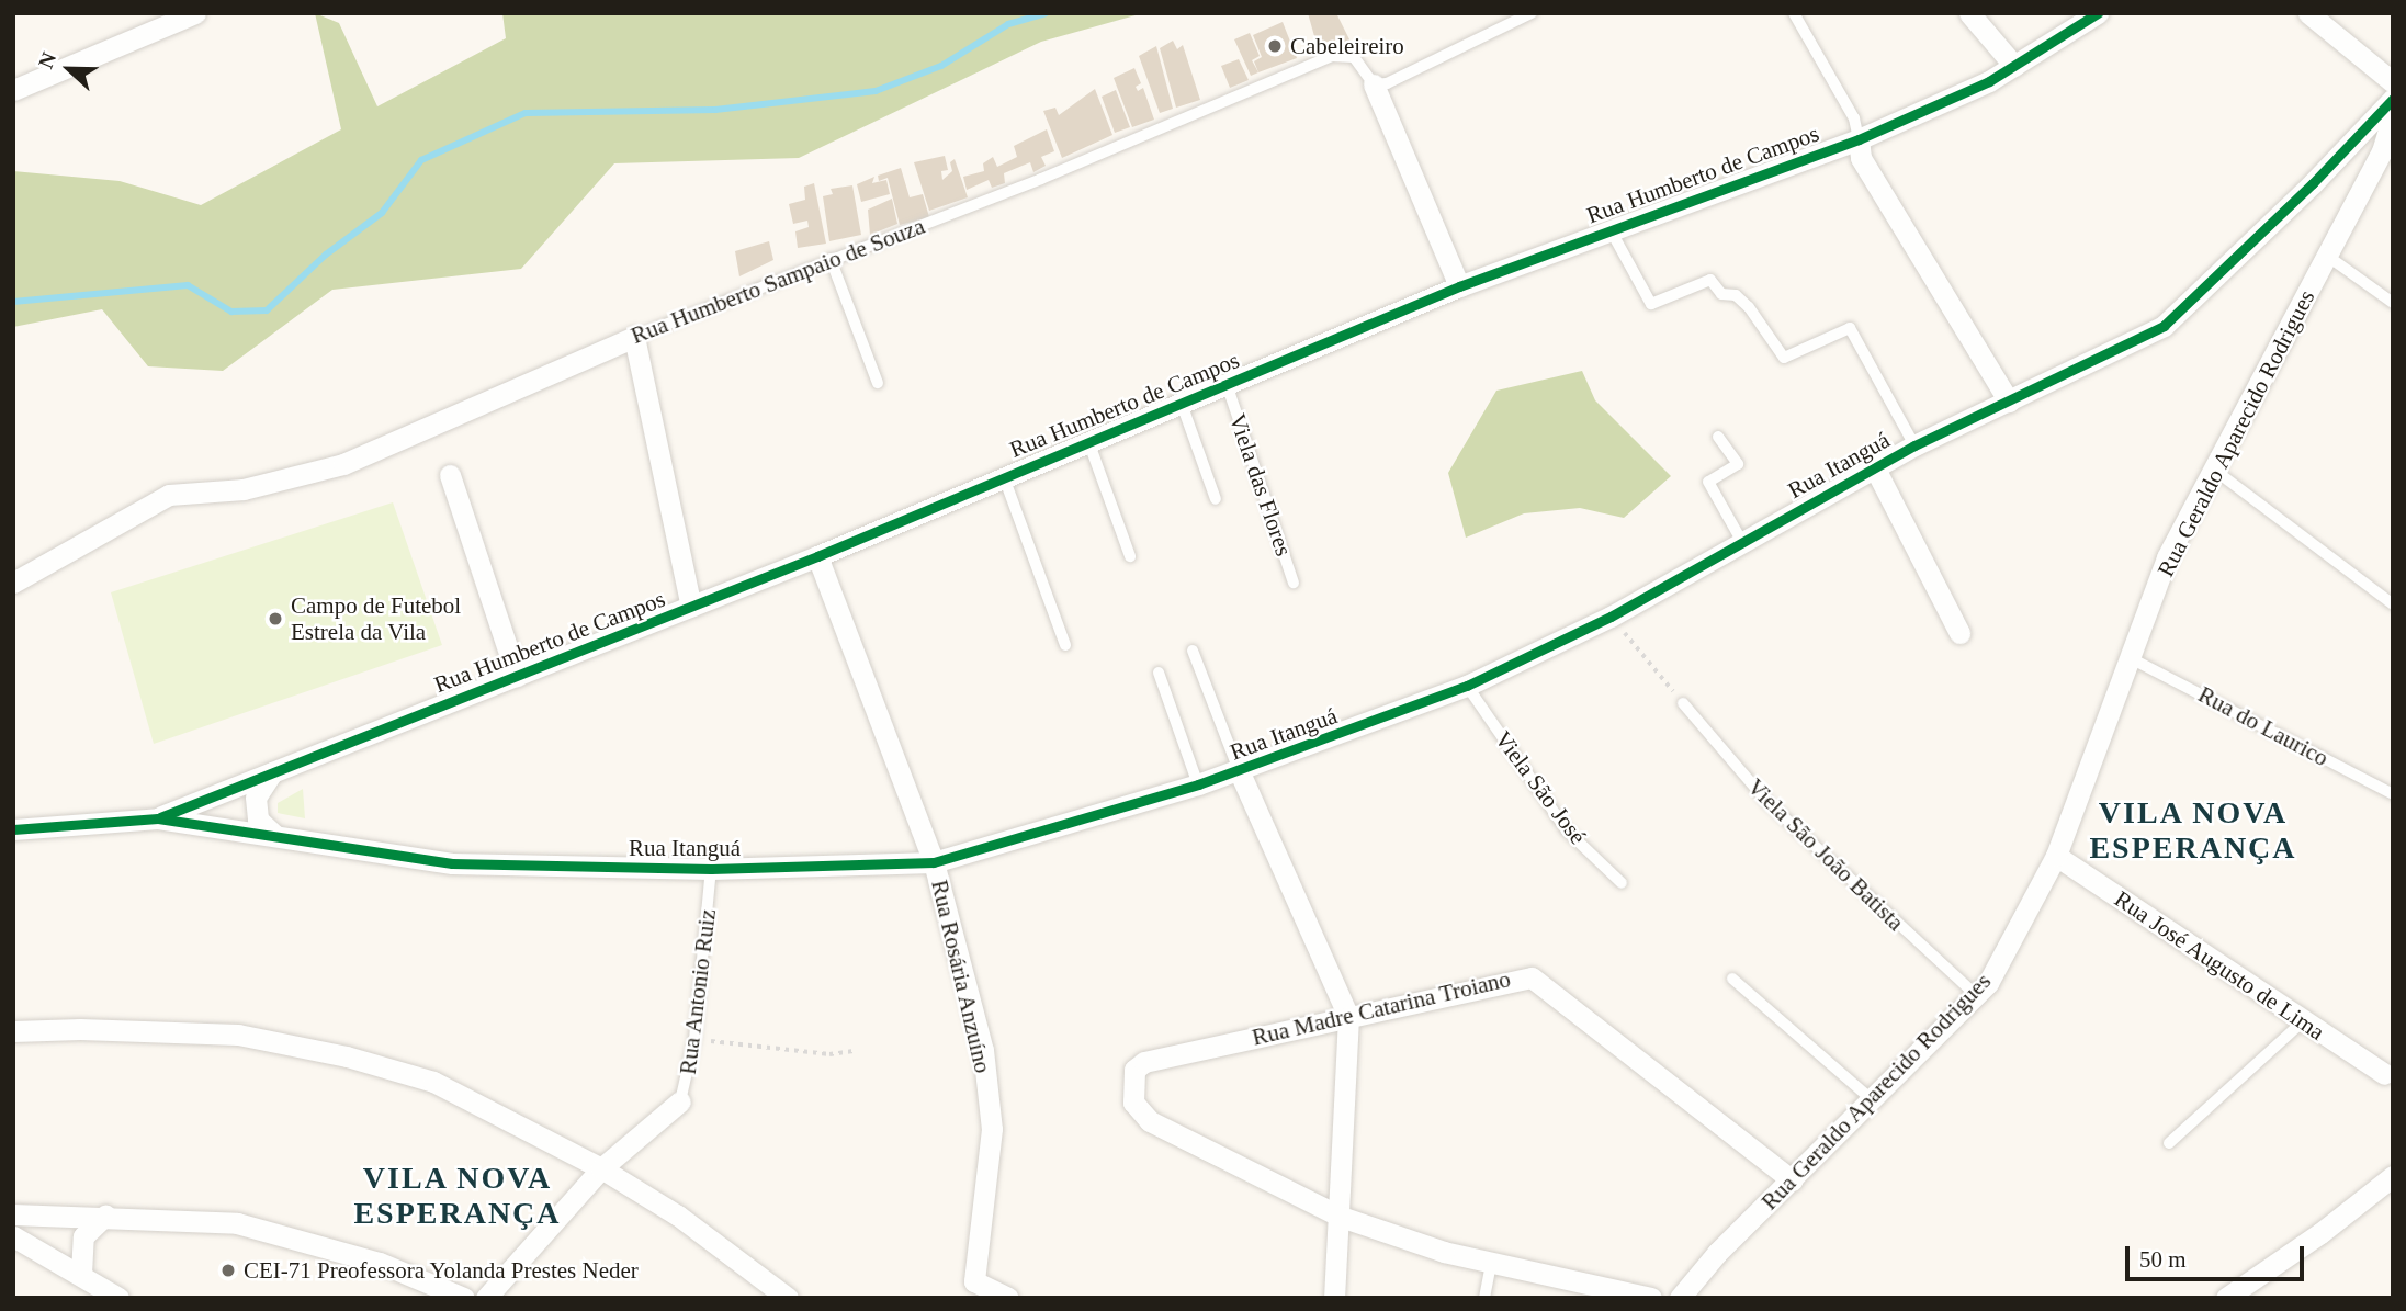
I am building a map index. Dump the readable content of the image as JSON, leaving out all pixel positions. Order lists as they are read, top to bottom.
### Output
{
  "streets": {
    "street": [
      "Rua Humberto de Campos",
      "Rua Humberto Sampaio de Souza",
      "Rua Geraldo Aparecido Rodrigues",
      "Rua Itanguá",
      "Rua José Augusto de Lima",
      "Rua Rosária Anzuíno",
      "Rua Antonio Ruiz",
      "Rua Madre Catarina Troiano"
    ],
    "lane": [
      "Viela das Flores",
      "Rua do Laurico",
      "Viela São José",
      "Viela São João Batista"
    ]
  },
  "crossings": [
    ["Rua Humberto de Campos", "Rua Itanguá"],
    ["Rua Humberto de Campos", "Viela das Flores"],
    ["Rua Geraldo Aparecido Rodrigues", "Rua do Laurico"],
    ["Rua Geraldo Aparecido Rodrigues", "Viela São João Batista"],
    ["Rua Geraldo Aparecido Rodrigues", "Rua José Augusto de Lima"],
    ["Rua Geraldo Aparecido Rodrigues", "Rua Madre Catarina Troiano"],
    ["Rua Itanguá", "Viela São José"],
    ["Rua Itanguá", "Rua Rosária Anzuíno"],
    ["Rua Itanguá", "Rua Antonio Ruiz"]
  ],
  "districts": ["VILA NOVA ESPERANÇA", "VILA NOVA ESPERANÇA"],
  "places": ["Cabeleireiro", "Campo de Futebol Estrela da Vila", "CEI-71 Preofessora Yolanda Prestes Neder"],
  "scale_bar": "50 m",
  "north": "left"
}
